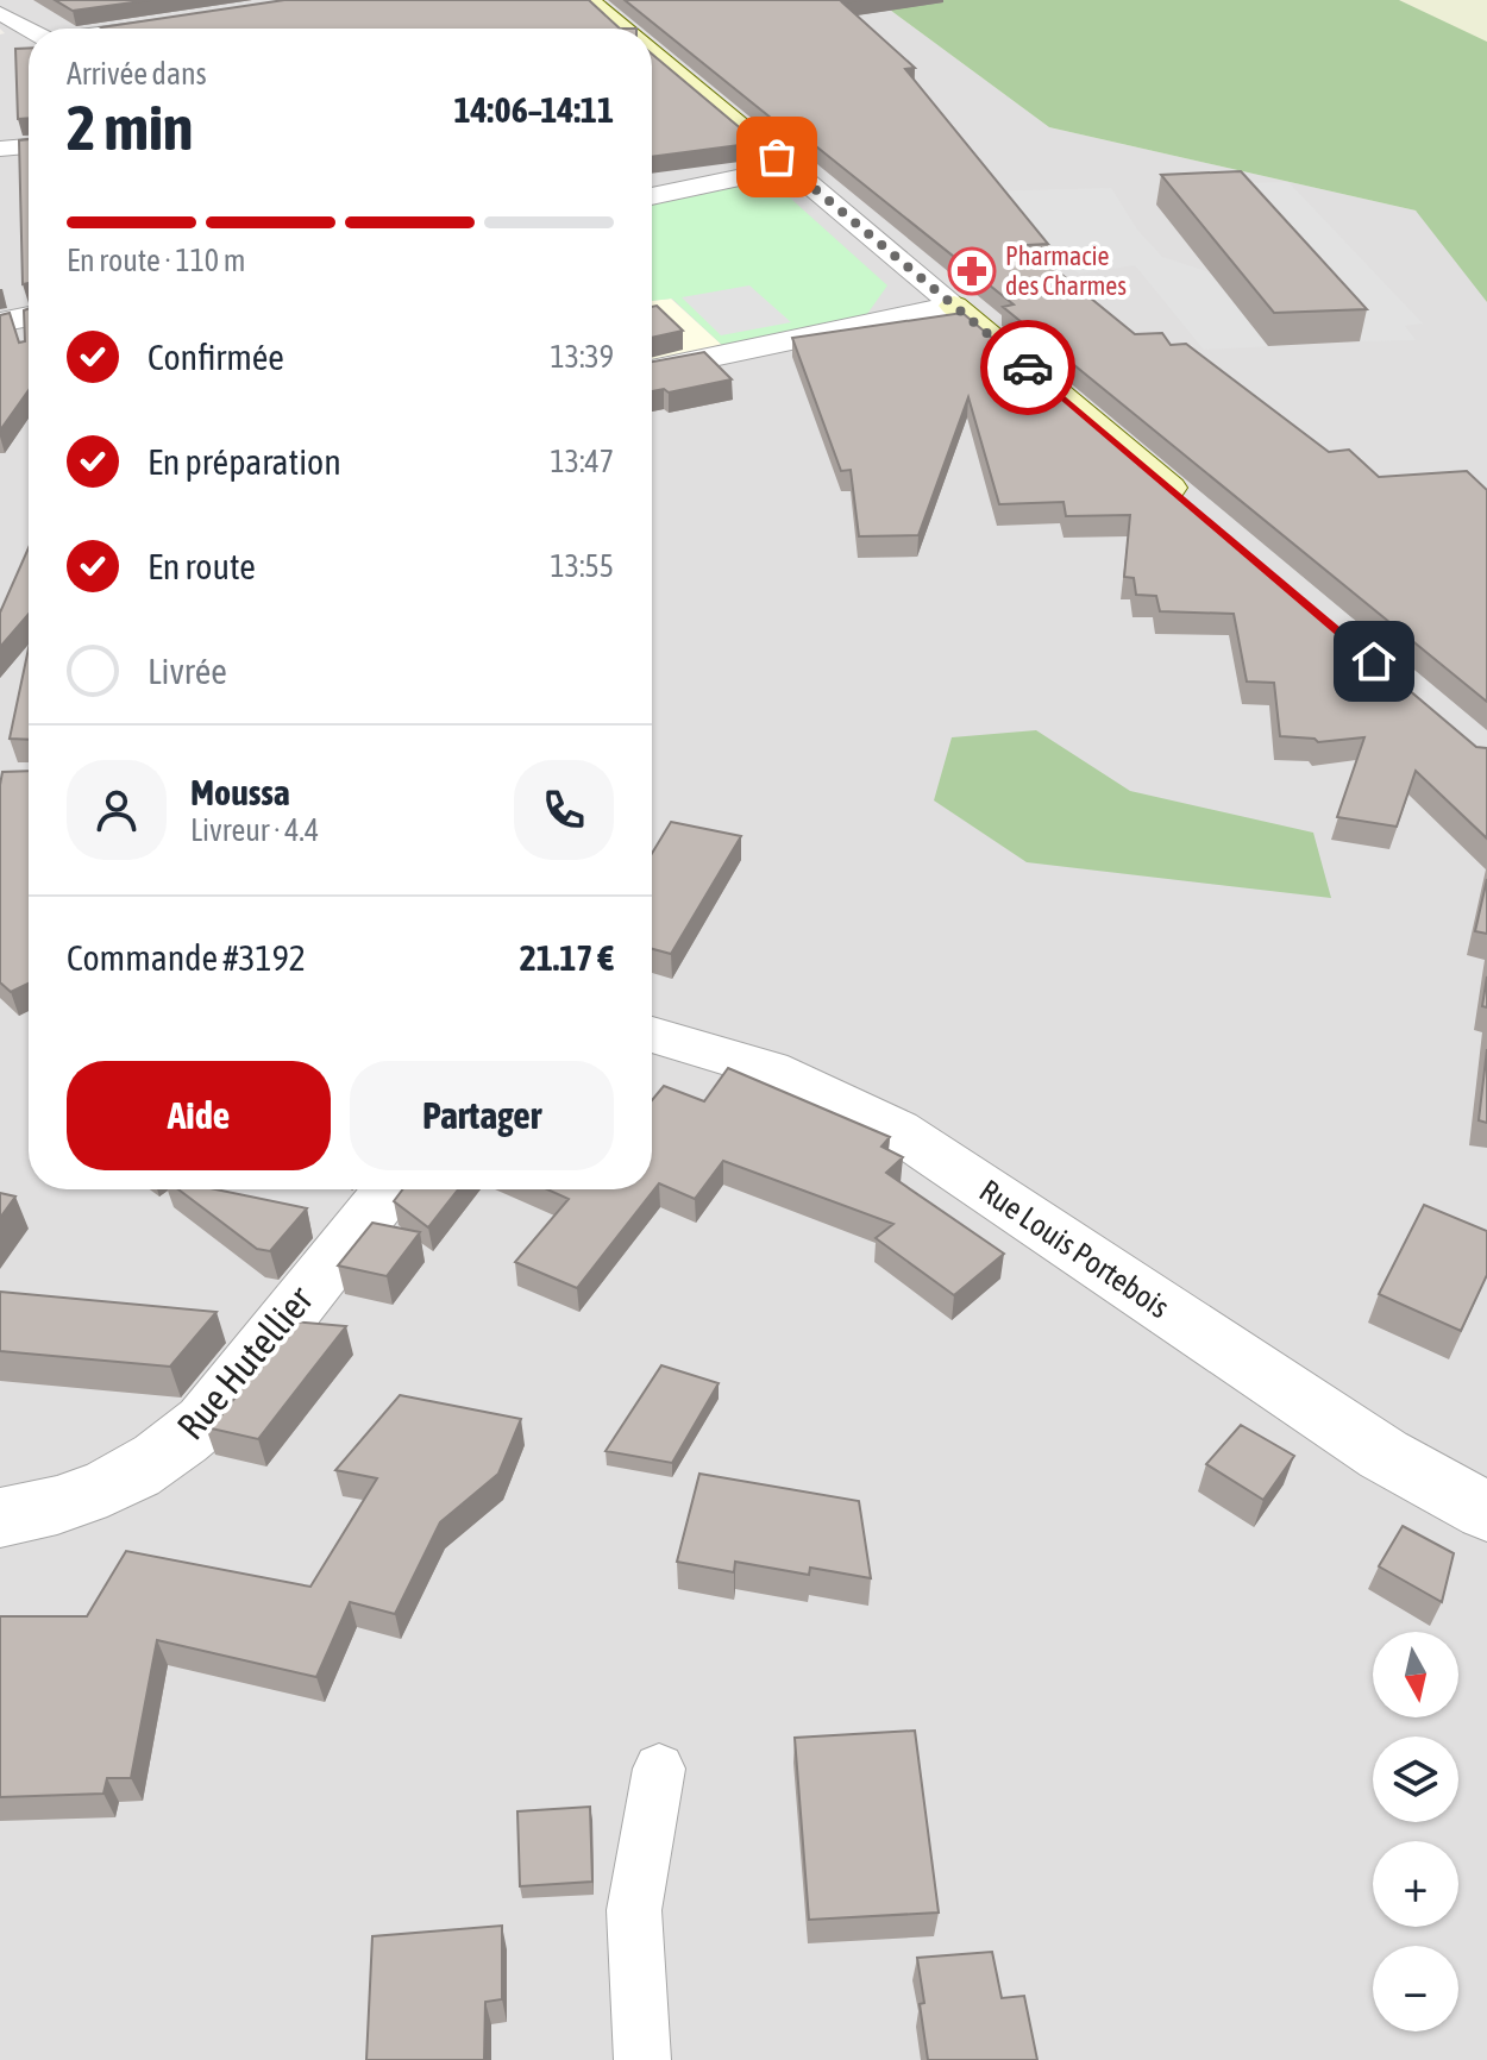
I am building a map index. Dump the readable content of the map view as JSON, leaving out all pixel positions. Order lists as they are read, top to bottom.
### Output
{
  "streets": {
    "street": ["Rue Louis Portebois", "Rue Hutellier"]
  },
  "places": {
    "pharmacy": ["Pharmacie des Charmes"]
  },
  "north": "bottom",
  "page": {
    "heading": ["2 min", "Arrivée dans", "14:06–14:11"],
    "panel": [
      "Moussa",
      "Livreur · 4.4",
      "Commande #3192",
      "21.17 €"
    ],
    "bar": "En route · 110 m",
    "list": [
      ["Confirmée", "13:39"],
      ["En préparation", "13:47"],
      ["En route", "13:55"],
      "Livrée"
    ],
    "buttons": ["Aide", "Partager"],
    "map_buttons": ["+", "−"]
  }
}
